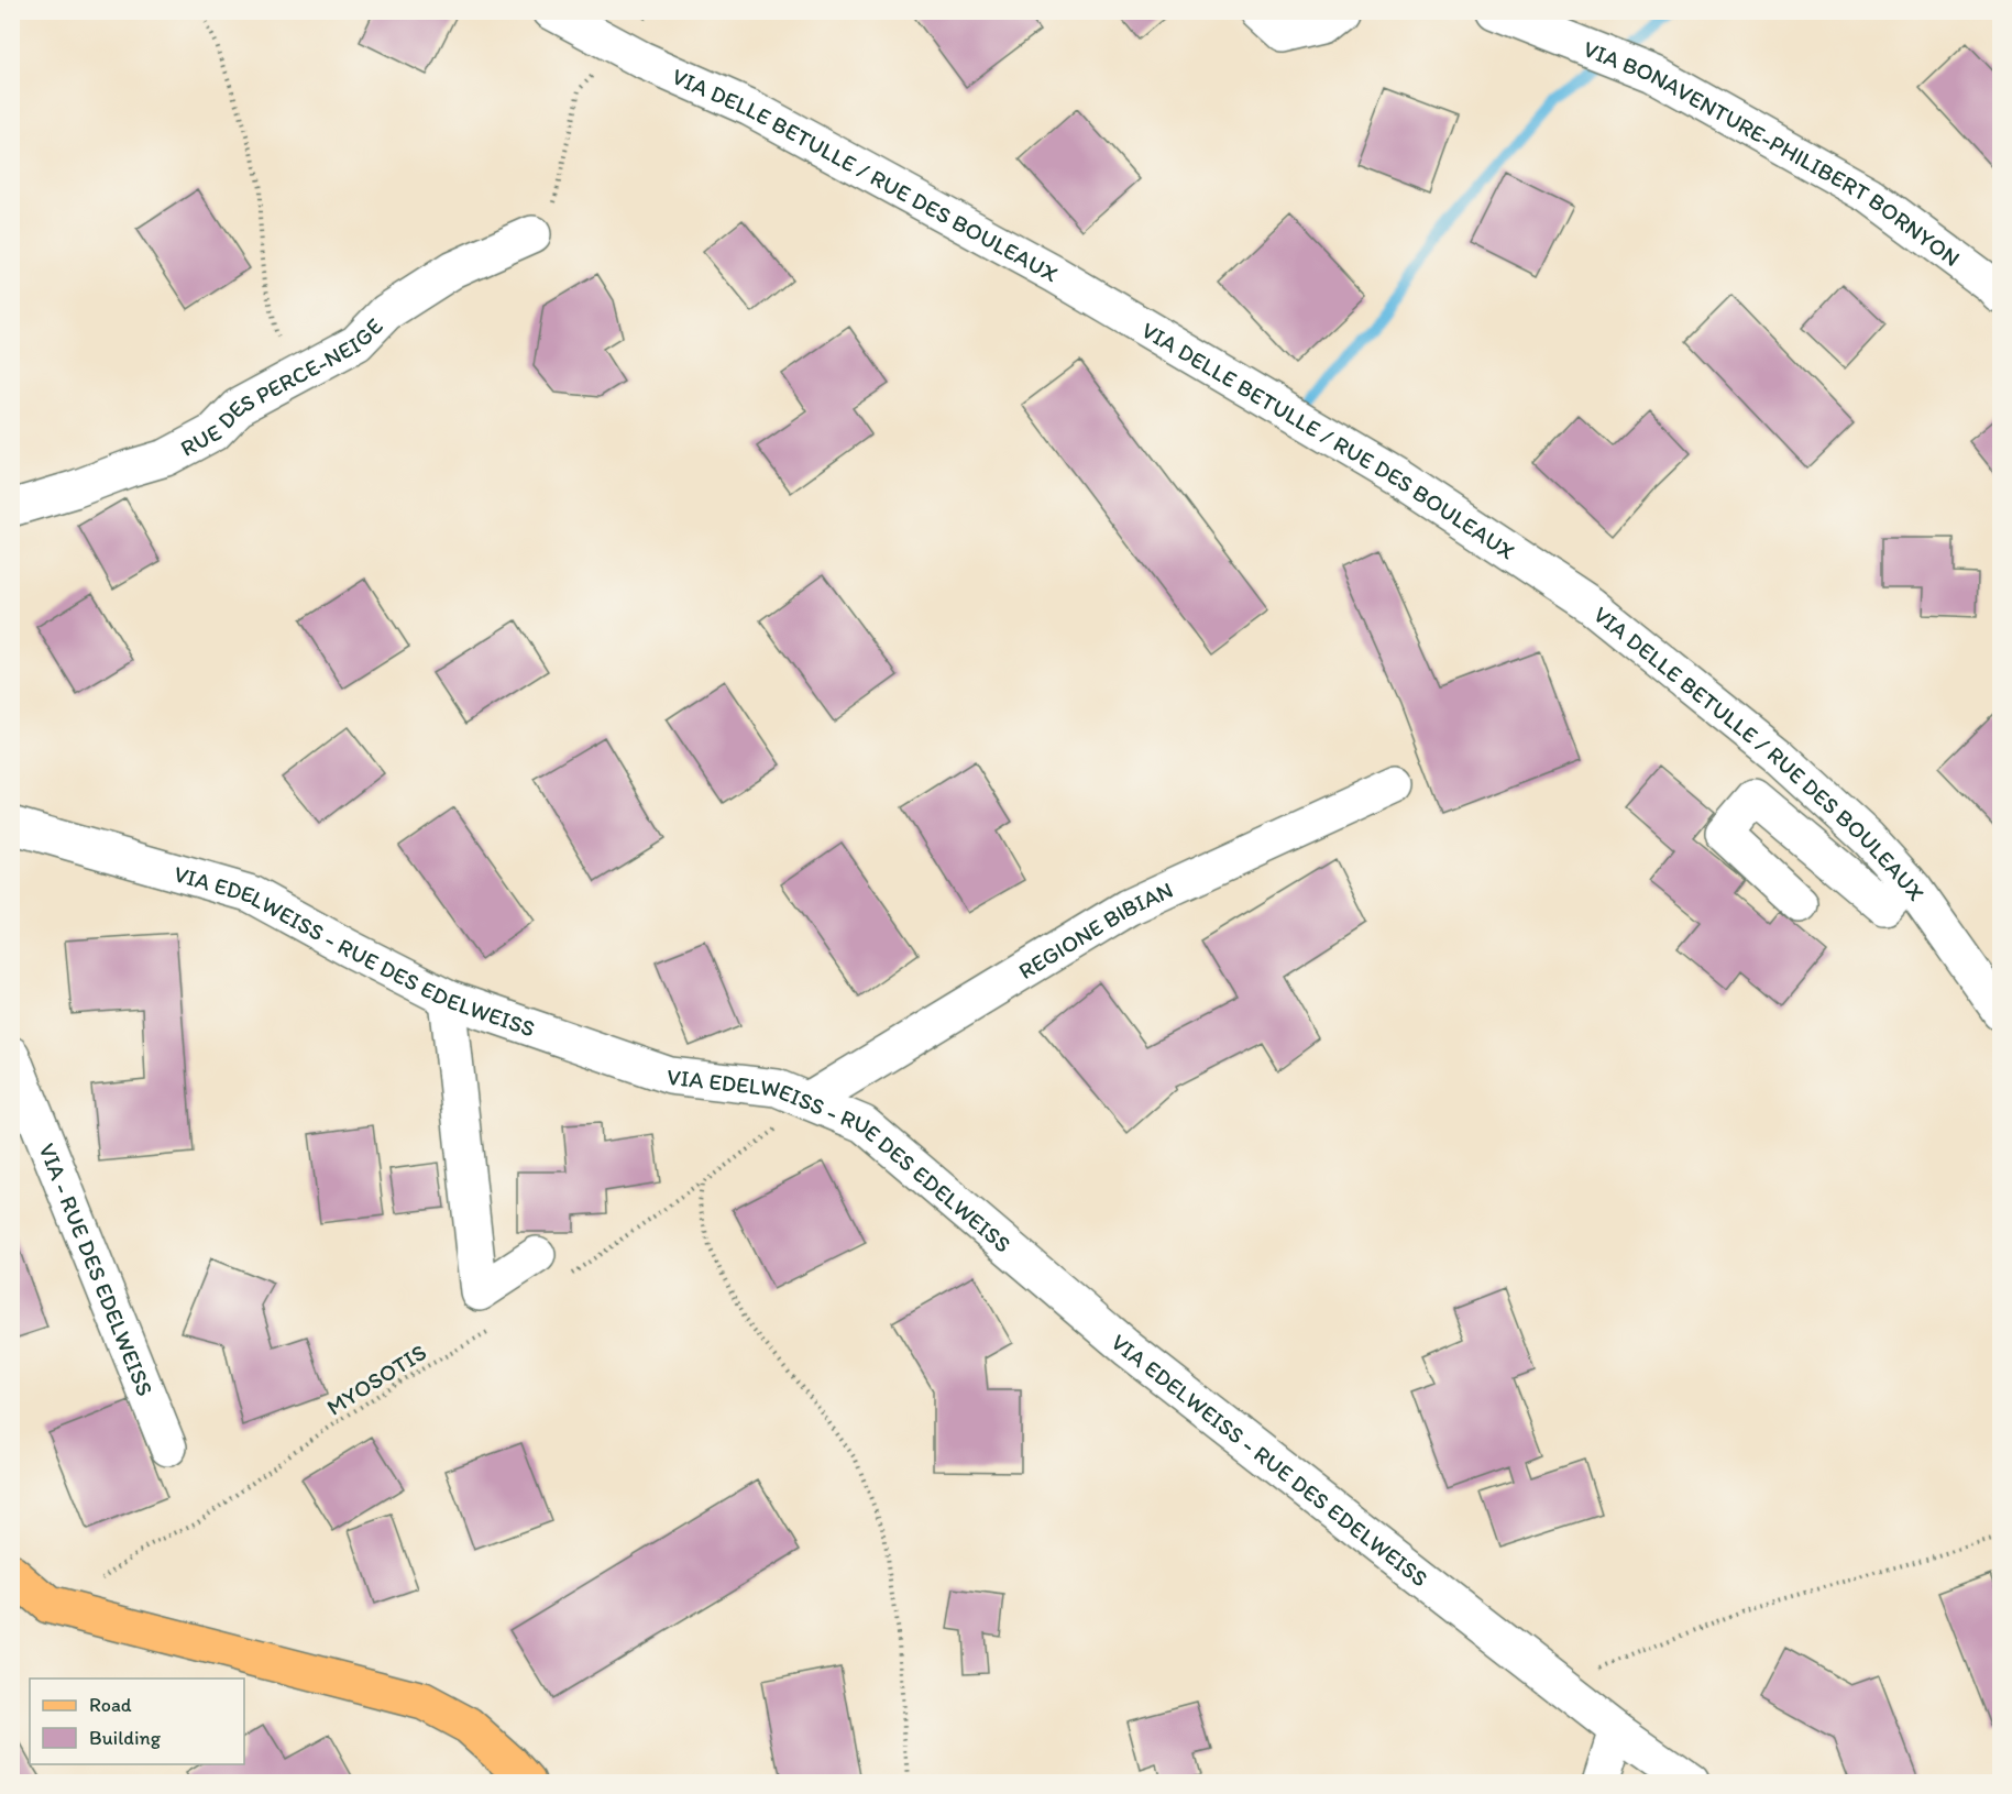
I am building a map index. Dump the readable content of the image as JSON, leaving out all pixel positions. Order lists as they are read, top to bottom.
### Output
{
  "streets": {
    "street": [
      "VIA BONAVENTURE-PHILIBERT BORNYON",
      "VIA DELLE BETULLE / RUE DES BOULEAUX",
      "RUE DES PERCE-NEIGE",
      "REGIONE BIBIAN",
      "VIA EDELWEISS - RUE DES EDELWEISS",
      "VIA - RUE DES EDELWEISS"
    ],
    "path": ["MYOSOTIS"]
  },
  "crossings": [
    ["REGIONE BIBIAN", "VIA EDELWEISS - RUE DES EDELWEISS"]
  ],
  "legend": ["Road", "Building"]
}
